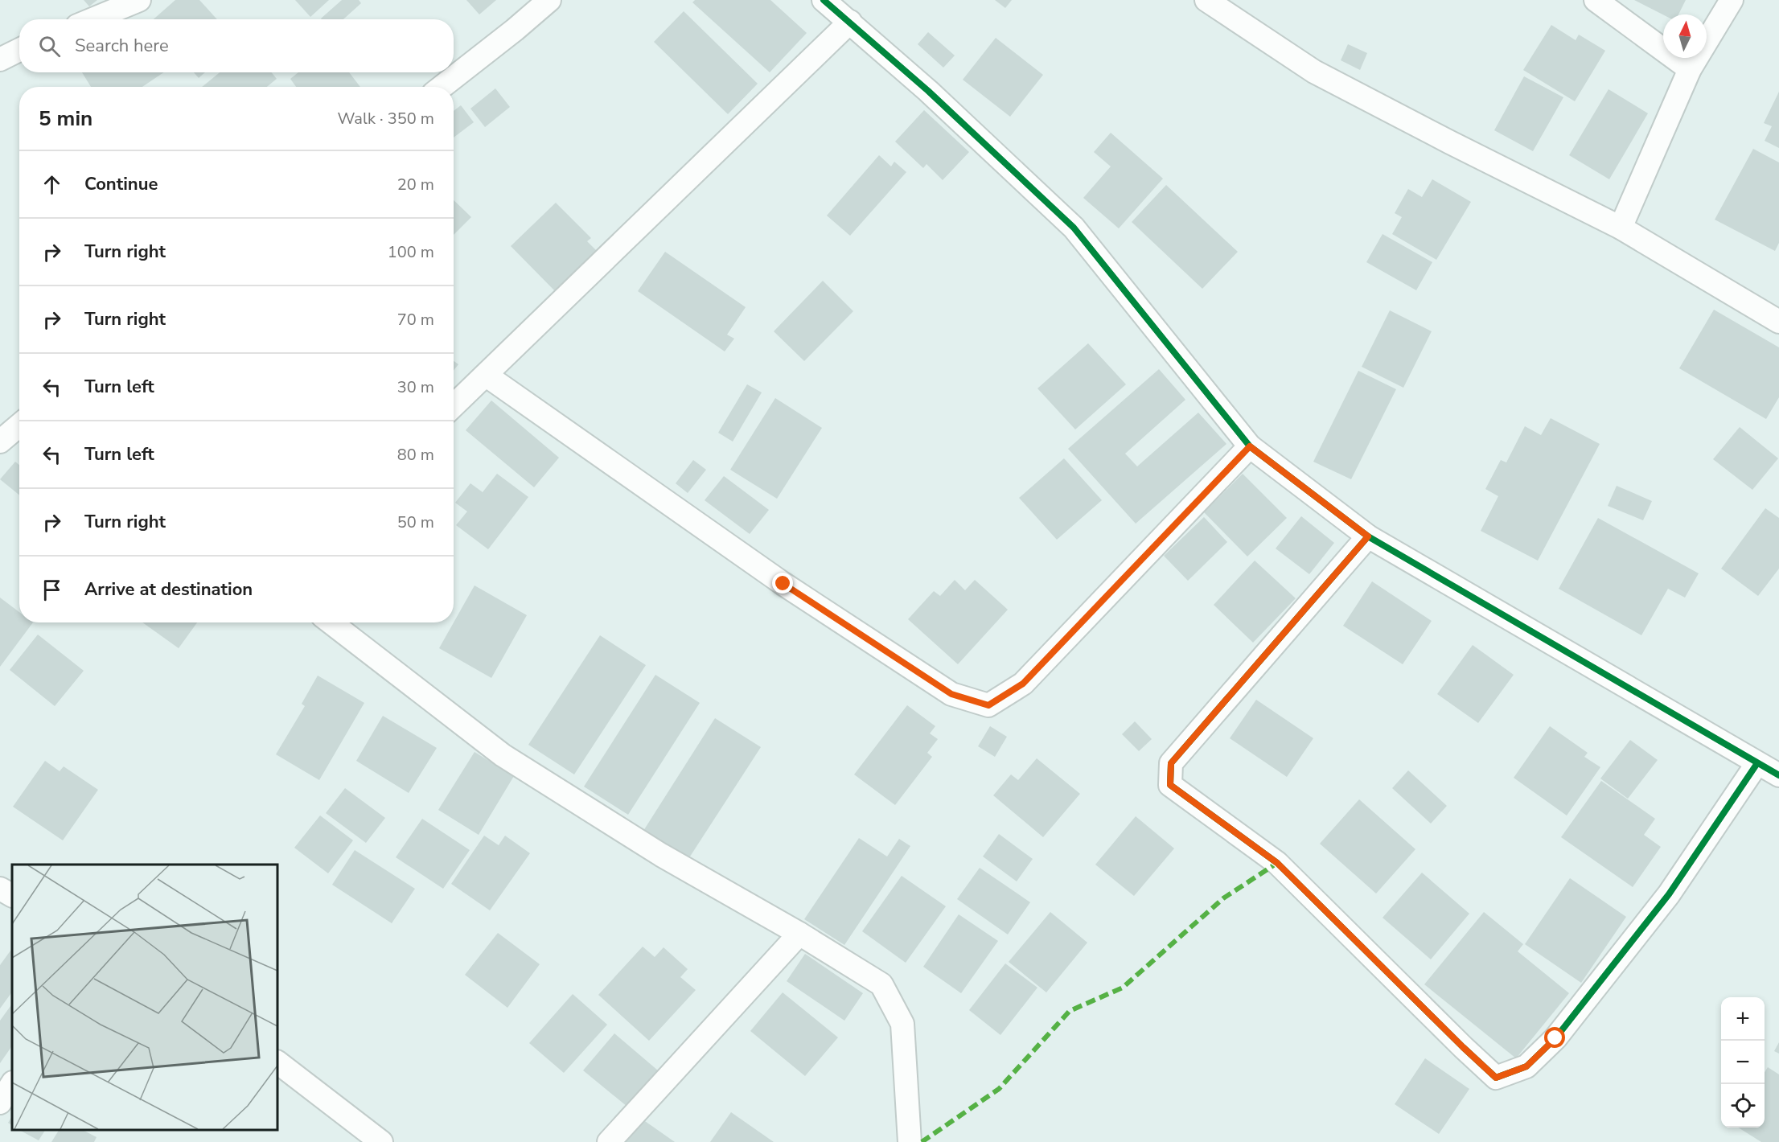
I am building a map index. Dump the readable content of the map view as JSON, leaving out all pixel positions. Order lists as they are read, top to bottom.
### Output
{
  "north": "top",
  "page": {
    "search": "Search here",
    "heading": ["5 min", "Walk · 350 m"],
    "list": [
      ["Continue", "20 m"],
      ["Turn right", "100 m"],
      ["Turn right", "70 m"],
      ["Turn left", "30 m"],
      ["Turn left", "80 m"],
      ["Turn right", "50 m"],
      "Arrive at destination"
    ],
    "map_buttons": ["+", "−"]
  }
}
